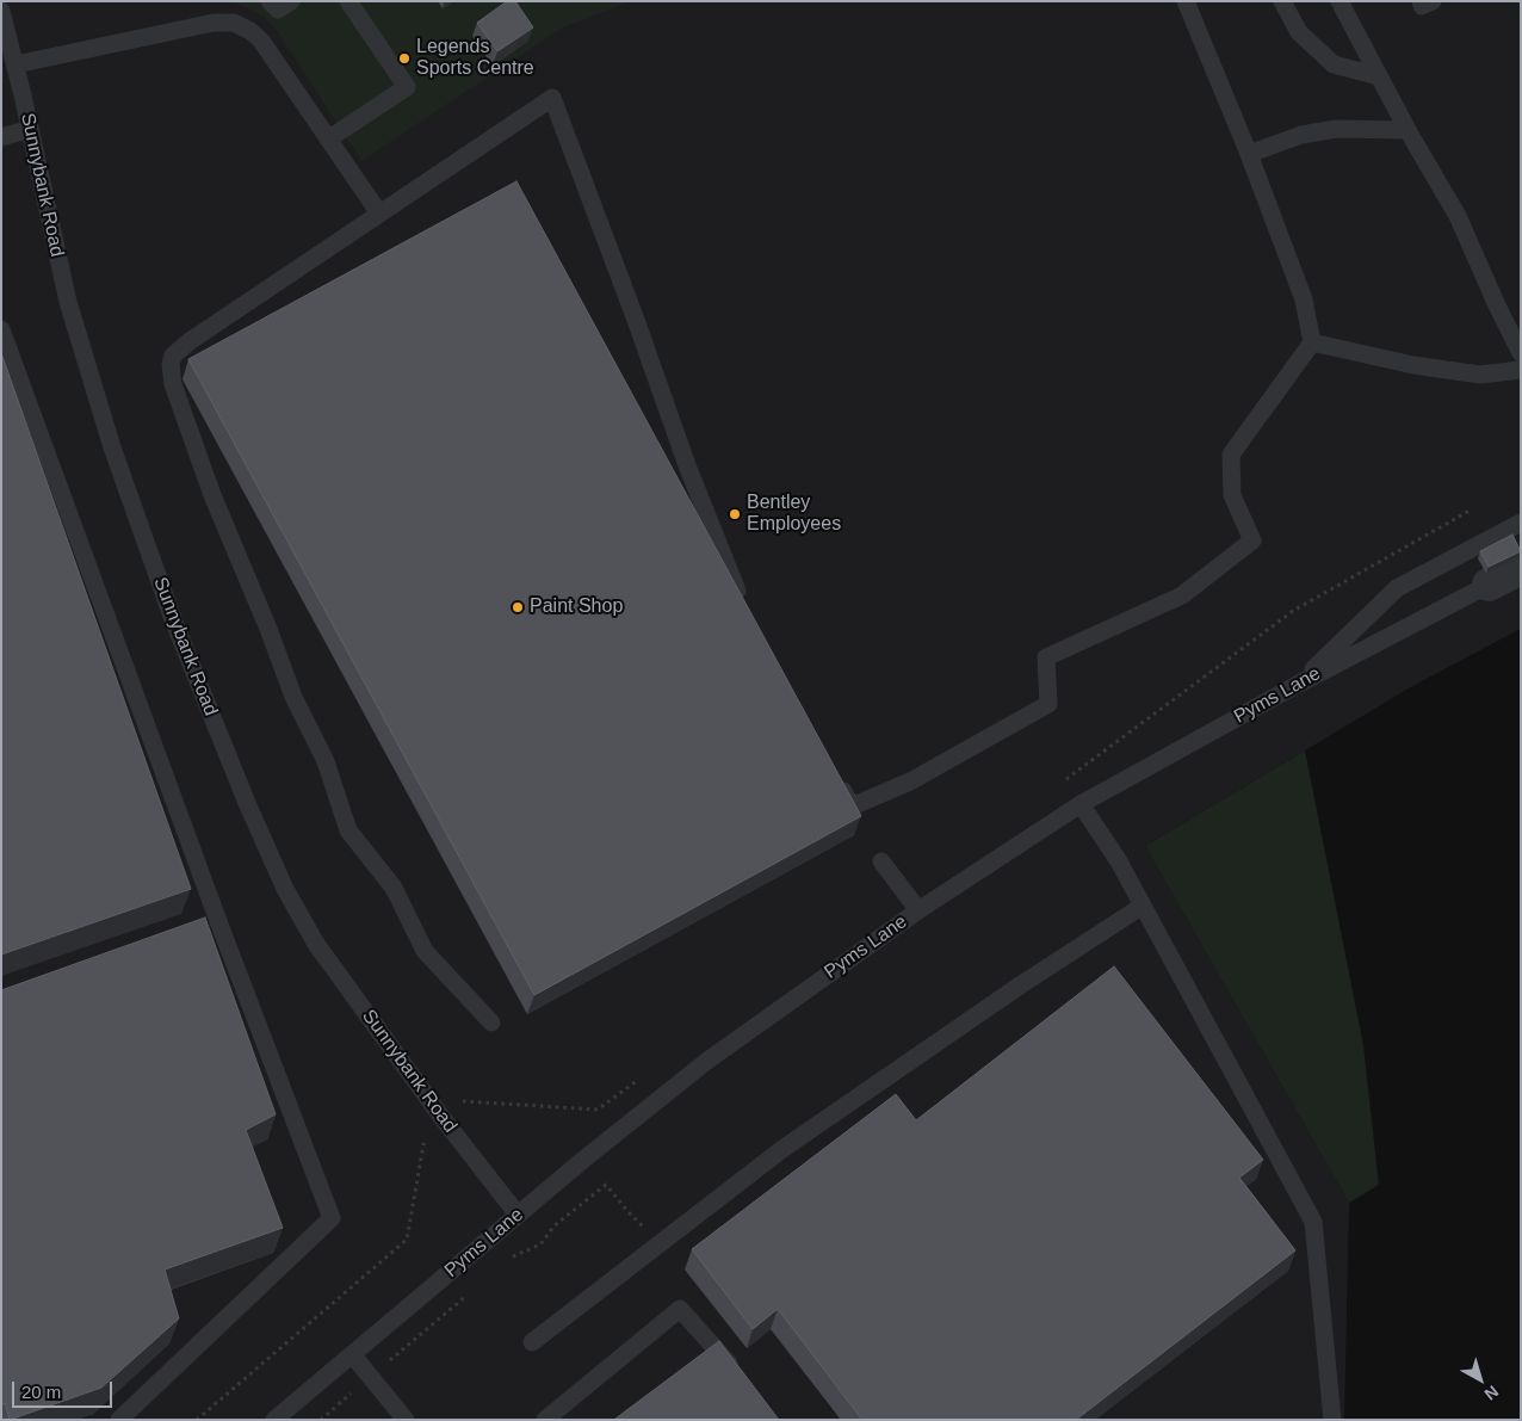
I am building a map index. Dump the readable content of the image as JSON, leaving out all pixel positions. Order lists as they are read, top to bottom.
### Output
{
  "streets": {
    "street": ["Pyms Lane"],
    "lane": ["Sunnybank Road"]
  },
  "crossings": [
    ["Sunnybank Road", "Pyms Lane"]
  ],
  "places": ["Legends Sports Centre", "Bentley Employees", "Paint Shop"],
  "scale_bar": "20 m",
  "north": "bottom right"
}
